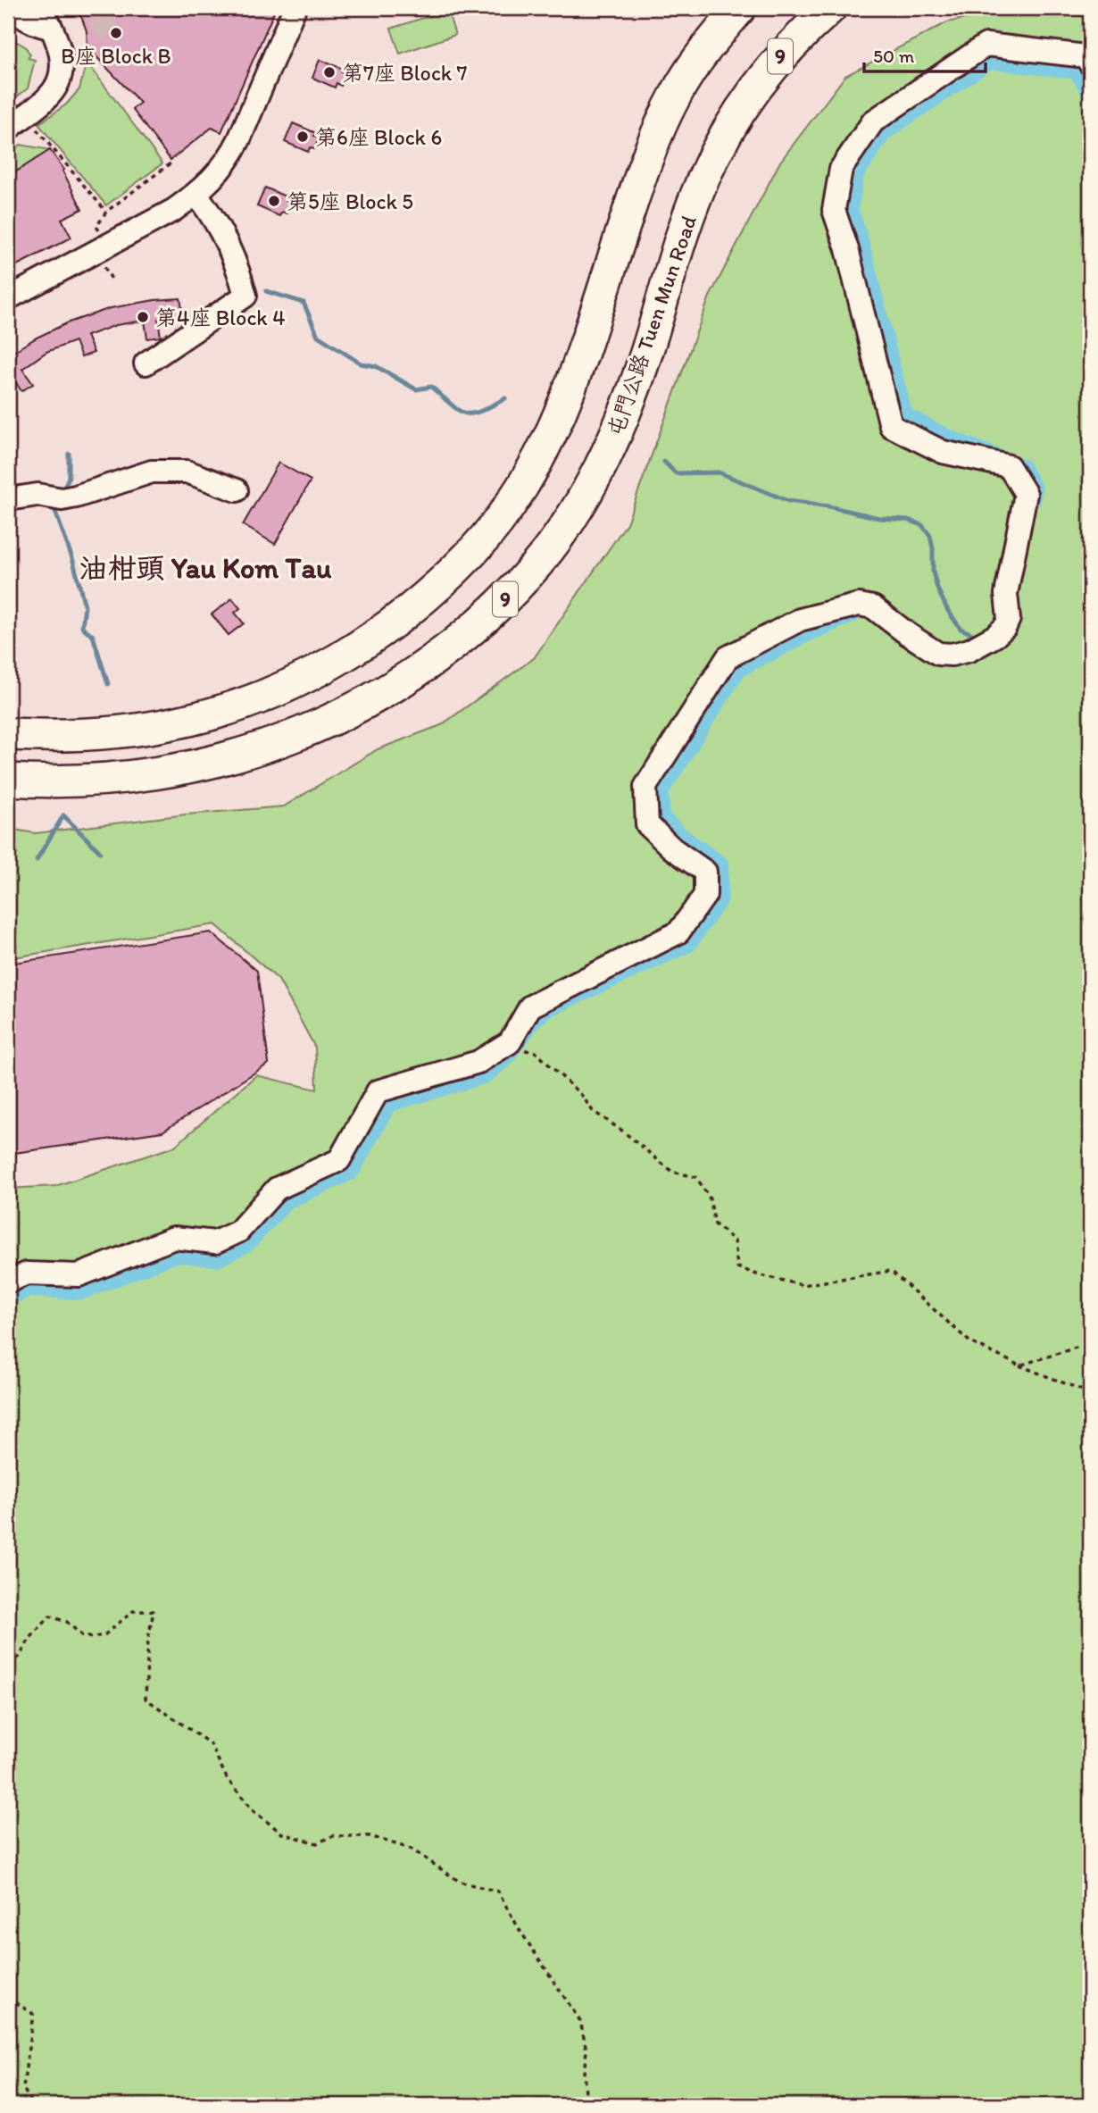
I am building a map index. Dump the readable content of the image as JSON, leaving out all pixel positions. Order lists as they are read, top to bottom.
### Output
{
  "streets": {
    "highway": ["9", "屯門公路 Tuen Mun Road"]
  },
  "districts": ["油柑頭 Yau Kom Tau"],
  "places": [
    "B座 Block B",
    "第7座 Block 7",
    "第6座 Block 6",
    "第5座 Block 5",
    "第4座 Block 4"
  ],
  "scale_bar": "50 m"
}
